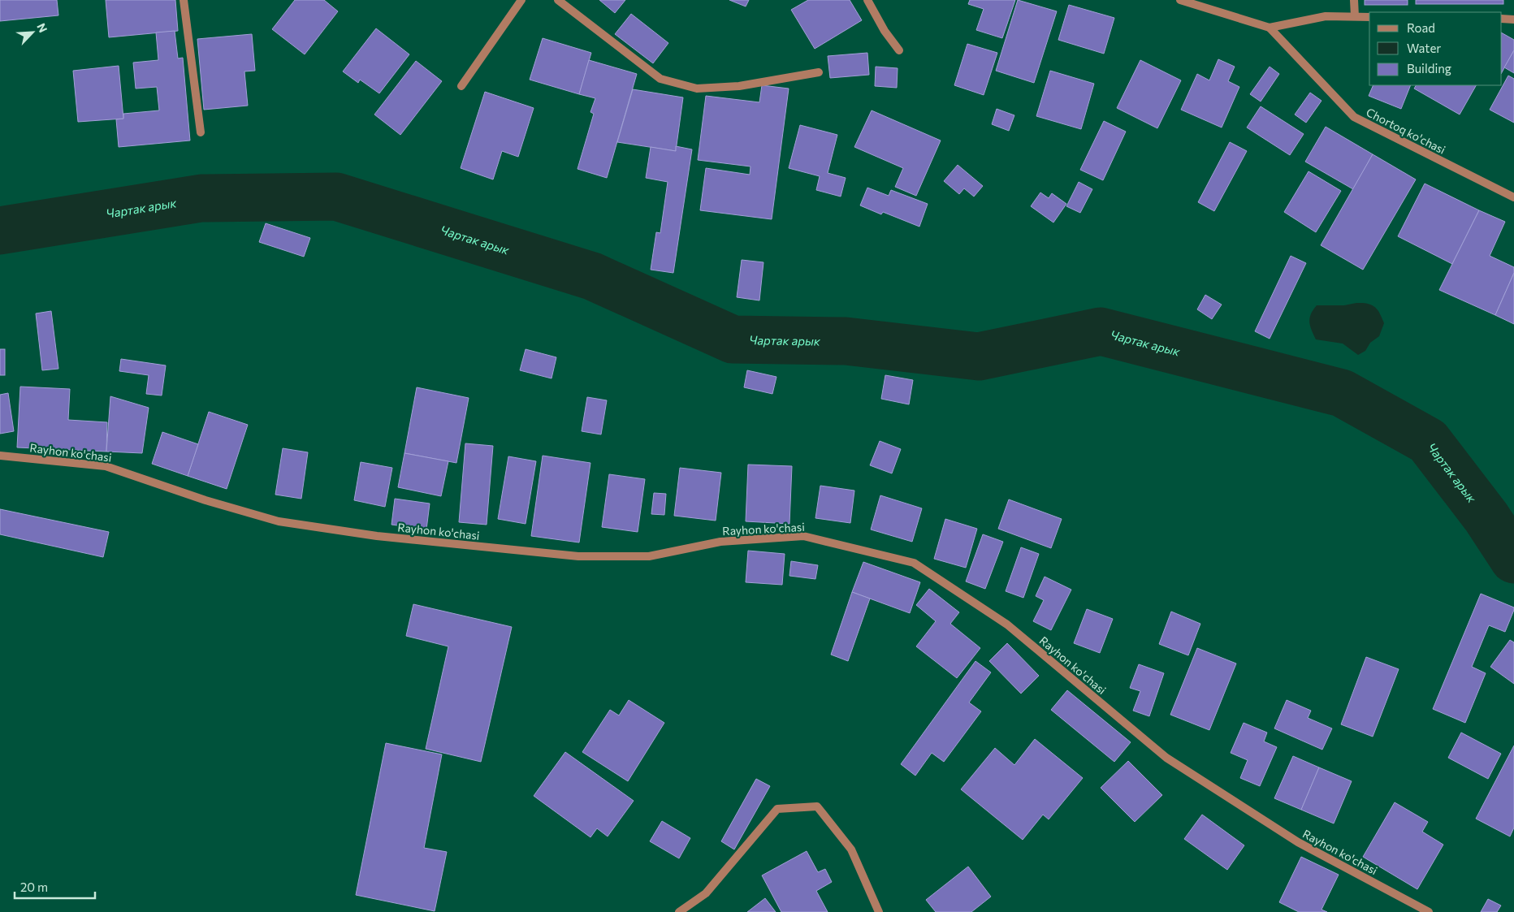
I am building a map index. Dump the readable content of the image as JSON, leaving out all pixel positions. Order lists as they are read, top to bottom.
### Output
{
  "streets": {
    "street": ["Chortoq ko'chasi", "Rayhon ko'chasi"]
  },
  "water": ["Чартак арык"],
  "legend": ["Road", "Water", "Building"],
  "scale_bar": "20 m",
  "north": "top right"
}
